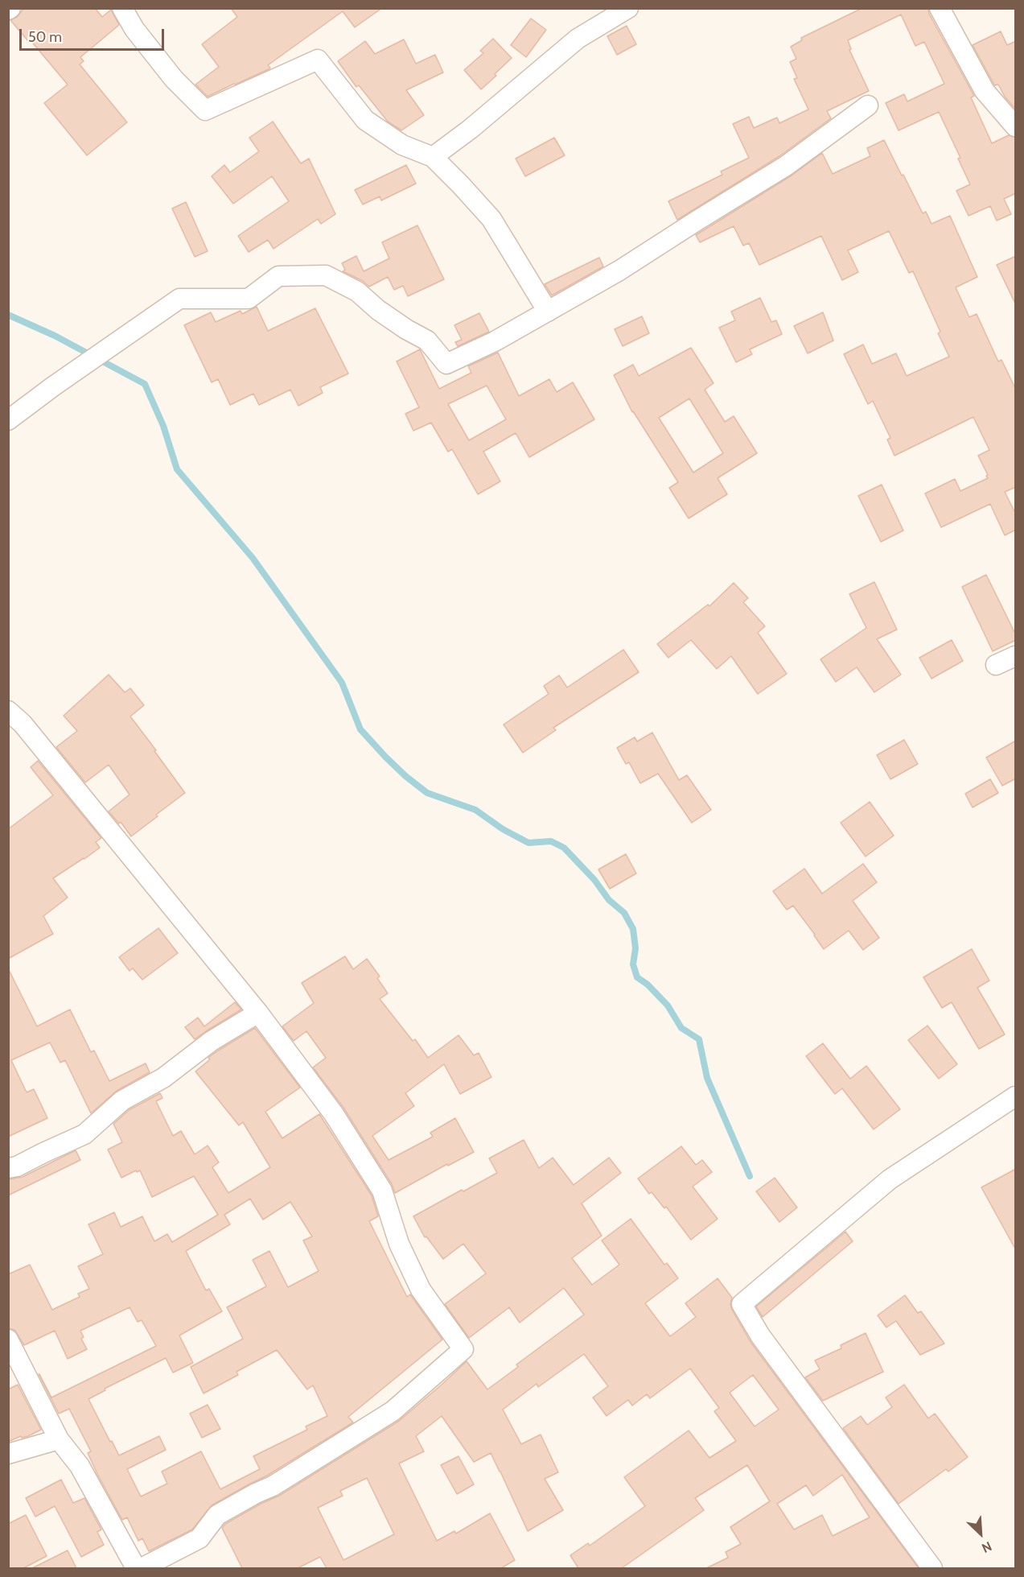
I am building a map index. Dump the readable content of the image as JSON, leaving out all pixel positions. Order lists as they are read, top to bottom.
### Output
{
  "scale_bar": "50 m",
  "north": "bottom right"
}
